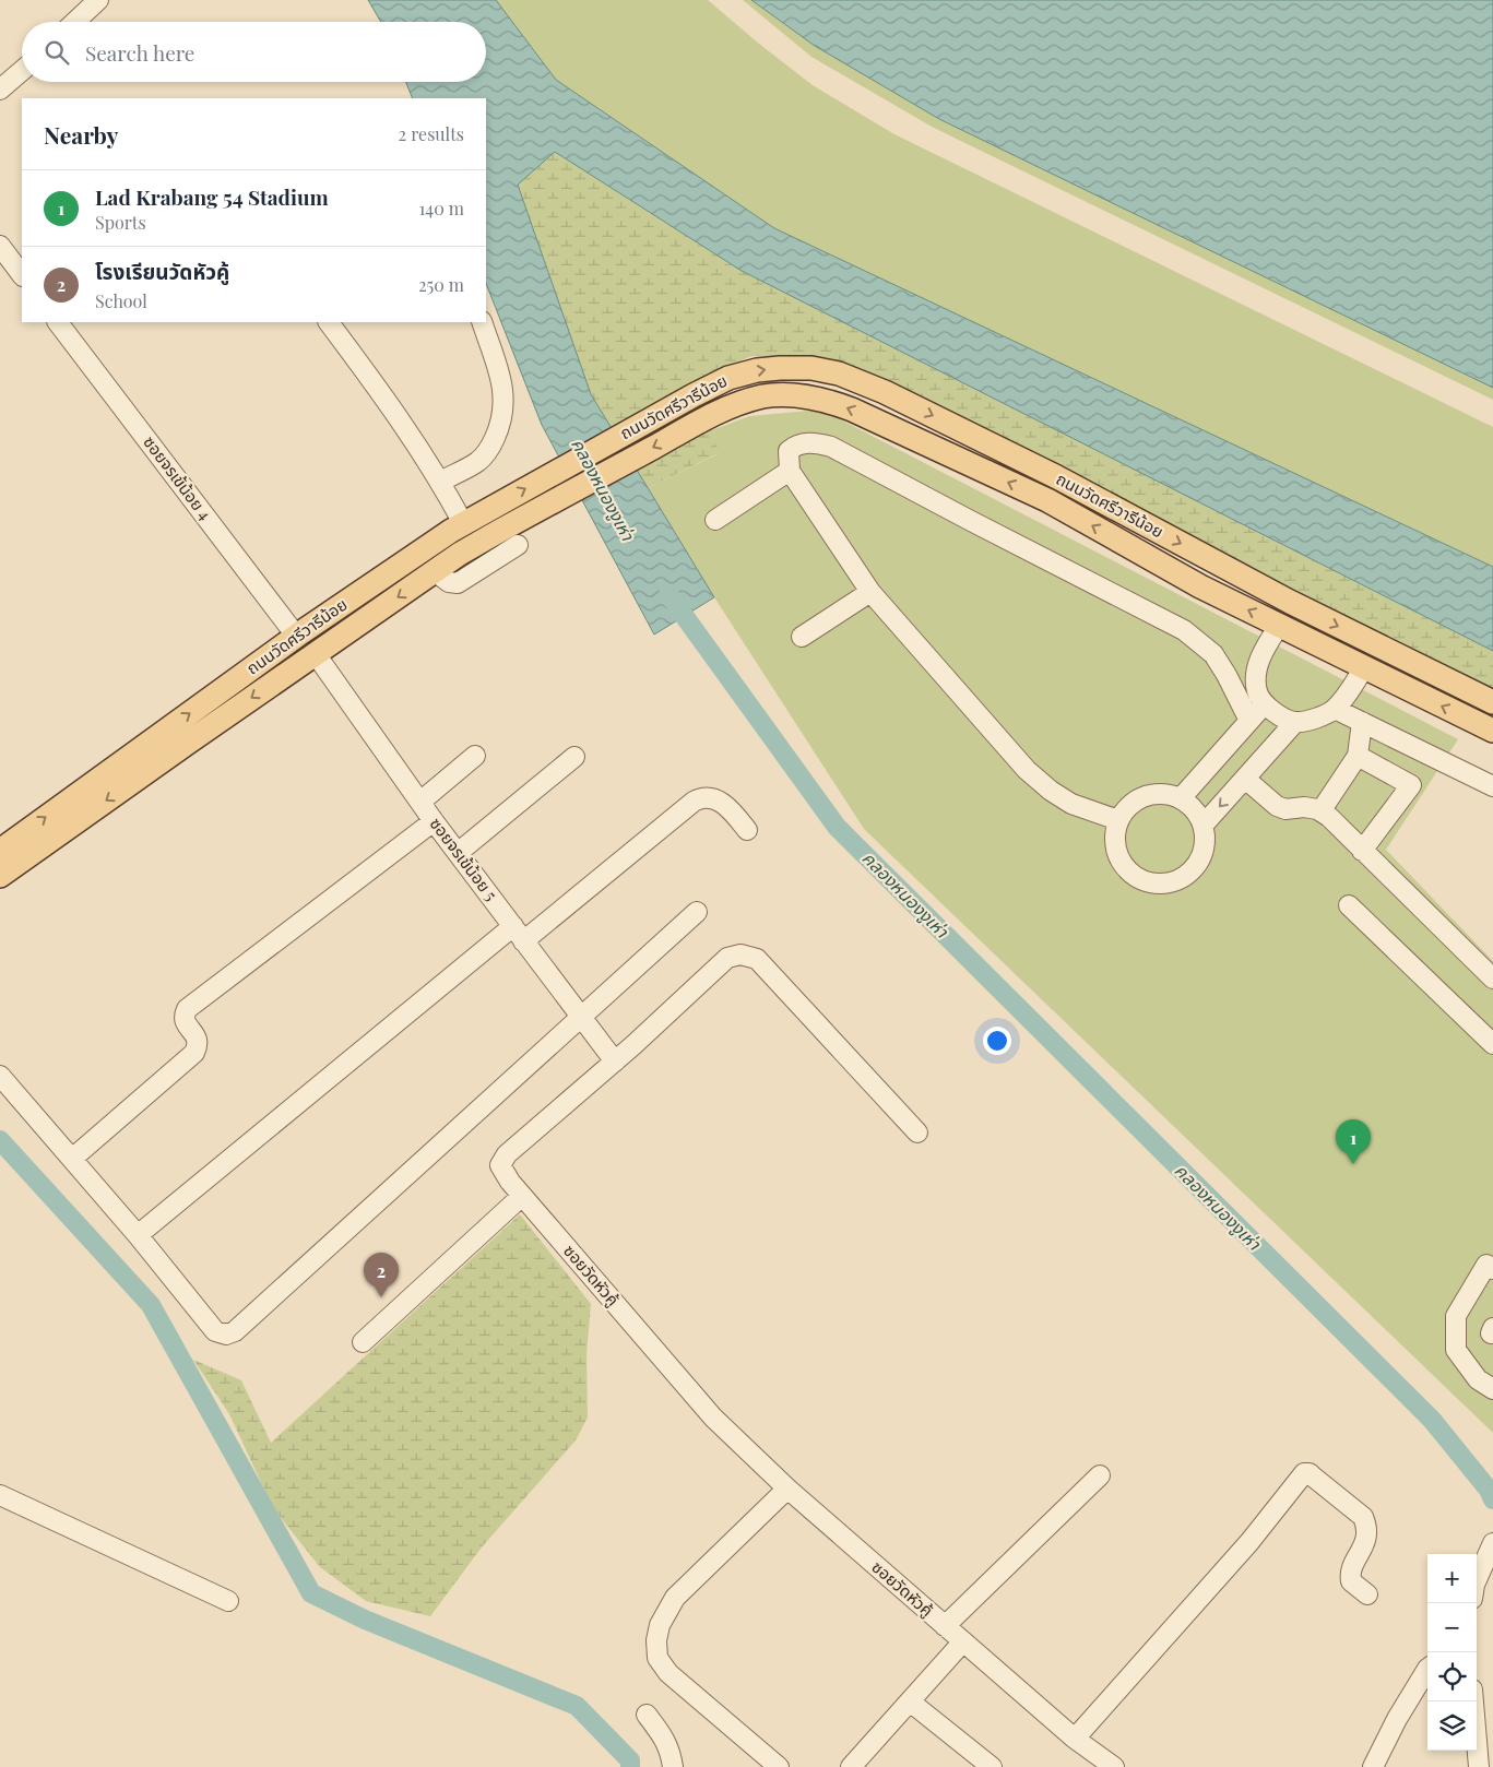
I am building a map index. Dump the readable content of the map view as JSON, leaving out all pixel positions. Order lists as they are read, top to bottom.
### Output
{
  "streets": {
    "main road": ["ถนนวัดศรีวารีน้อย"],
    "street": ["ซอยจรเข้น้อย 4", "ซอยจรเข้น้อย 5", "ซอยวัดหัวคู้"]
  },
  "crossings": [
    ["ถนนวัดศรีวารีน้อย", "ซอยจรเข้น้อย 4"],
    ["ถนนวัดศรีวารีน้อย", "ซอยจรเข้น้อย 5"],
    ["ซอยจรเข้น้อย 5", "ซอยวัดหัวคู้"]
  ],
  "water": ["คลองหนองงูเห่า"],
  "page": {
    "search": "Search here",
    "heading": ["Nearby", "2 results"],
    "list": [
      {
        "mark": "1",
        "name": "Lad Krabang 54 Stadium",
        "note": "Sports",
        "value": "140 m"
      },
      {
        "mark": "2",
        "name": "โรงเรียนวัดหัวคู้",
        "note": "School",
        "value": "250 m"
      }
    ],
    "pins": ["1", "2"],
    "map_buttons": ["+", "−"]
  }
}
